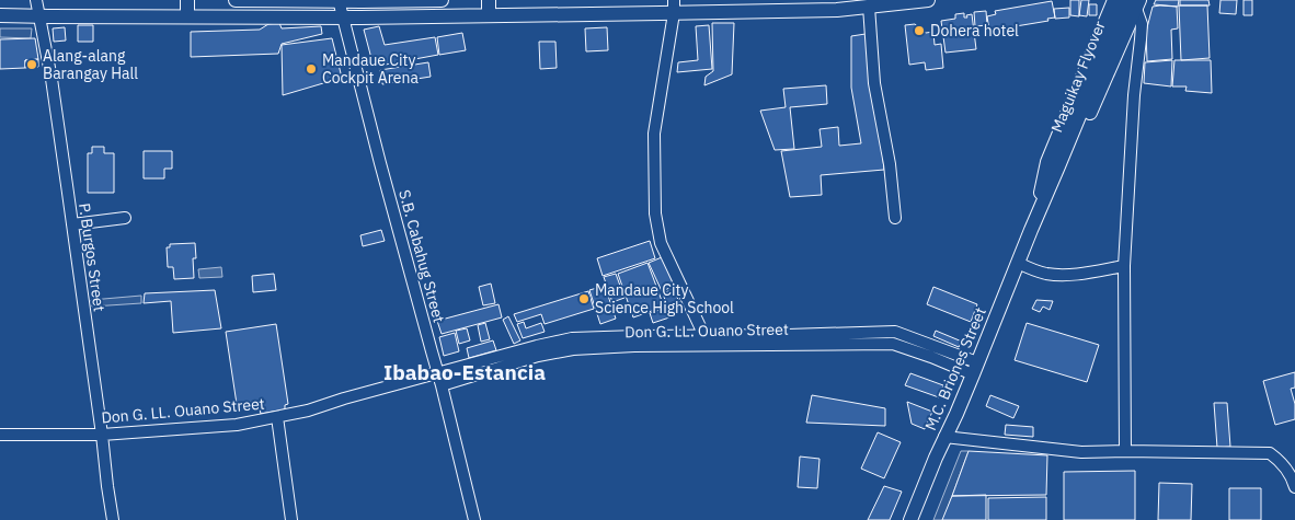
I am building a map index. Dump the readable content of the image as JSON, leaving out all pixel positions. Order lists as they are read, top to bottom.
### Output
{
  "streets": {
    "main road": ["Maguikay Flyover", "M.C. Briones Street"],
    "street": ["S.B. Cabahug Street", "P. Burgos Street", "Don G. LL. Ouano Street"]
  },
  "crossings": [
    ["Maguikay Flyover", "M.C. Briones Street"],
    ["S.B. Cabahug Street", "Don G. LL. Ouano Street"],
    ["P. Burgos Street", "Don G. LL. Ouano Street"],
    ["Don G. LL. Ouano Street", "M.C. Briones Street"]
  ],
  "districts": ["Ibabao-Estancia"],
  "places": [
    "Dohera hotel",
    "Alang-alang Barangay Hall",
    "Mandaue City Cockpit Arena",
    "Mandaue City Science High School"
  ]
}
